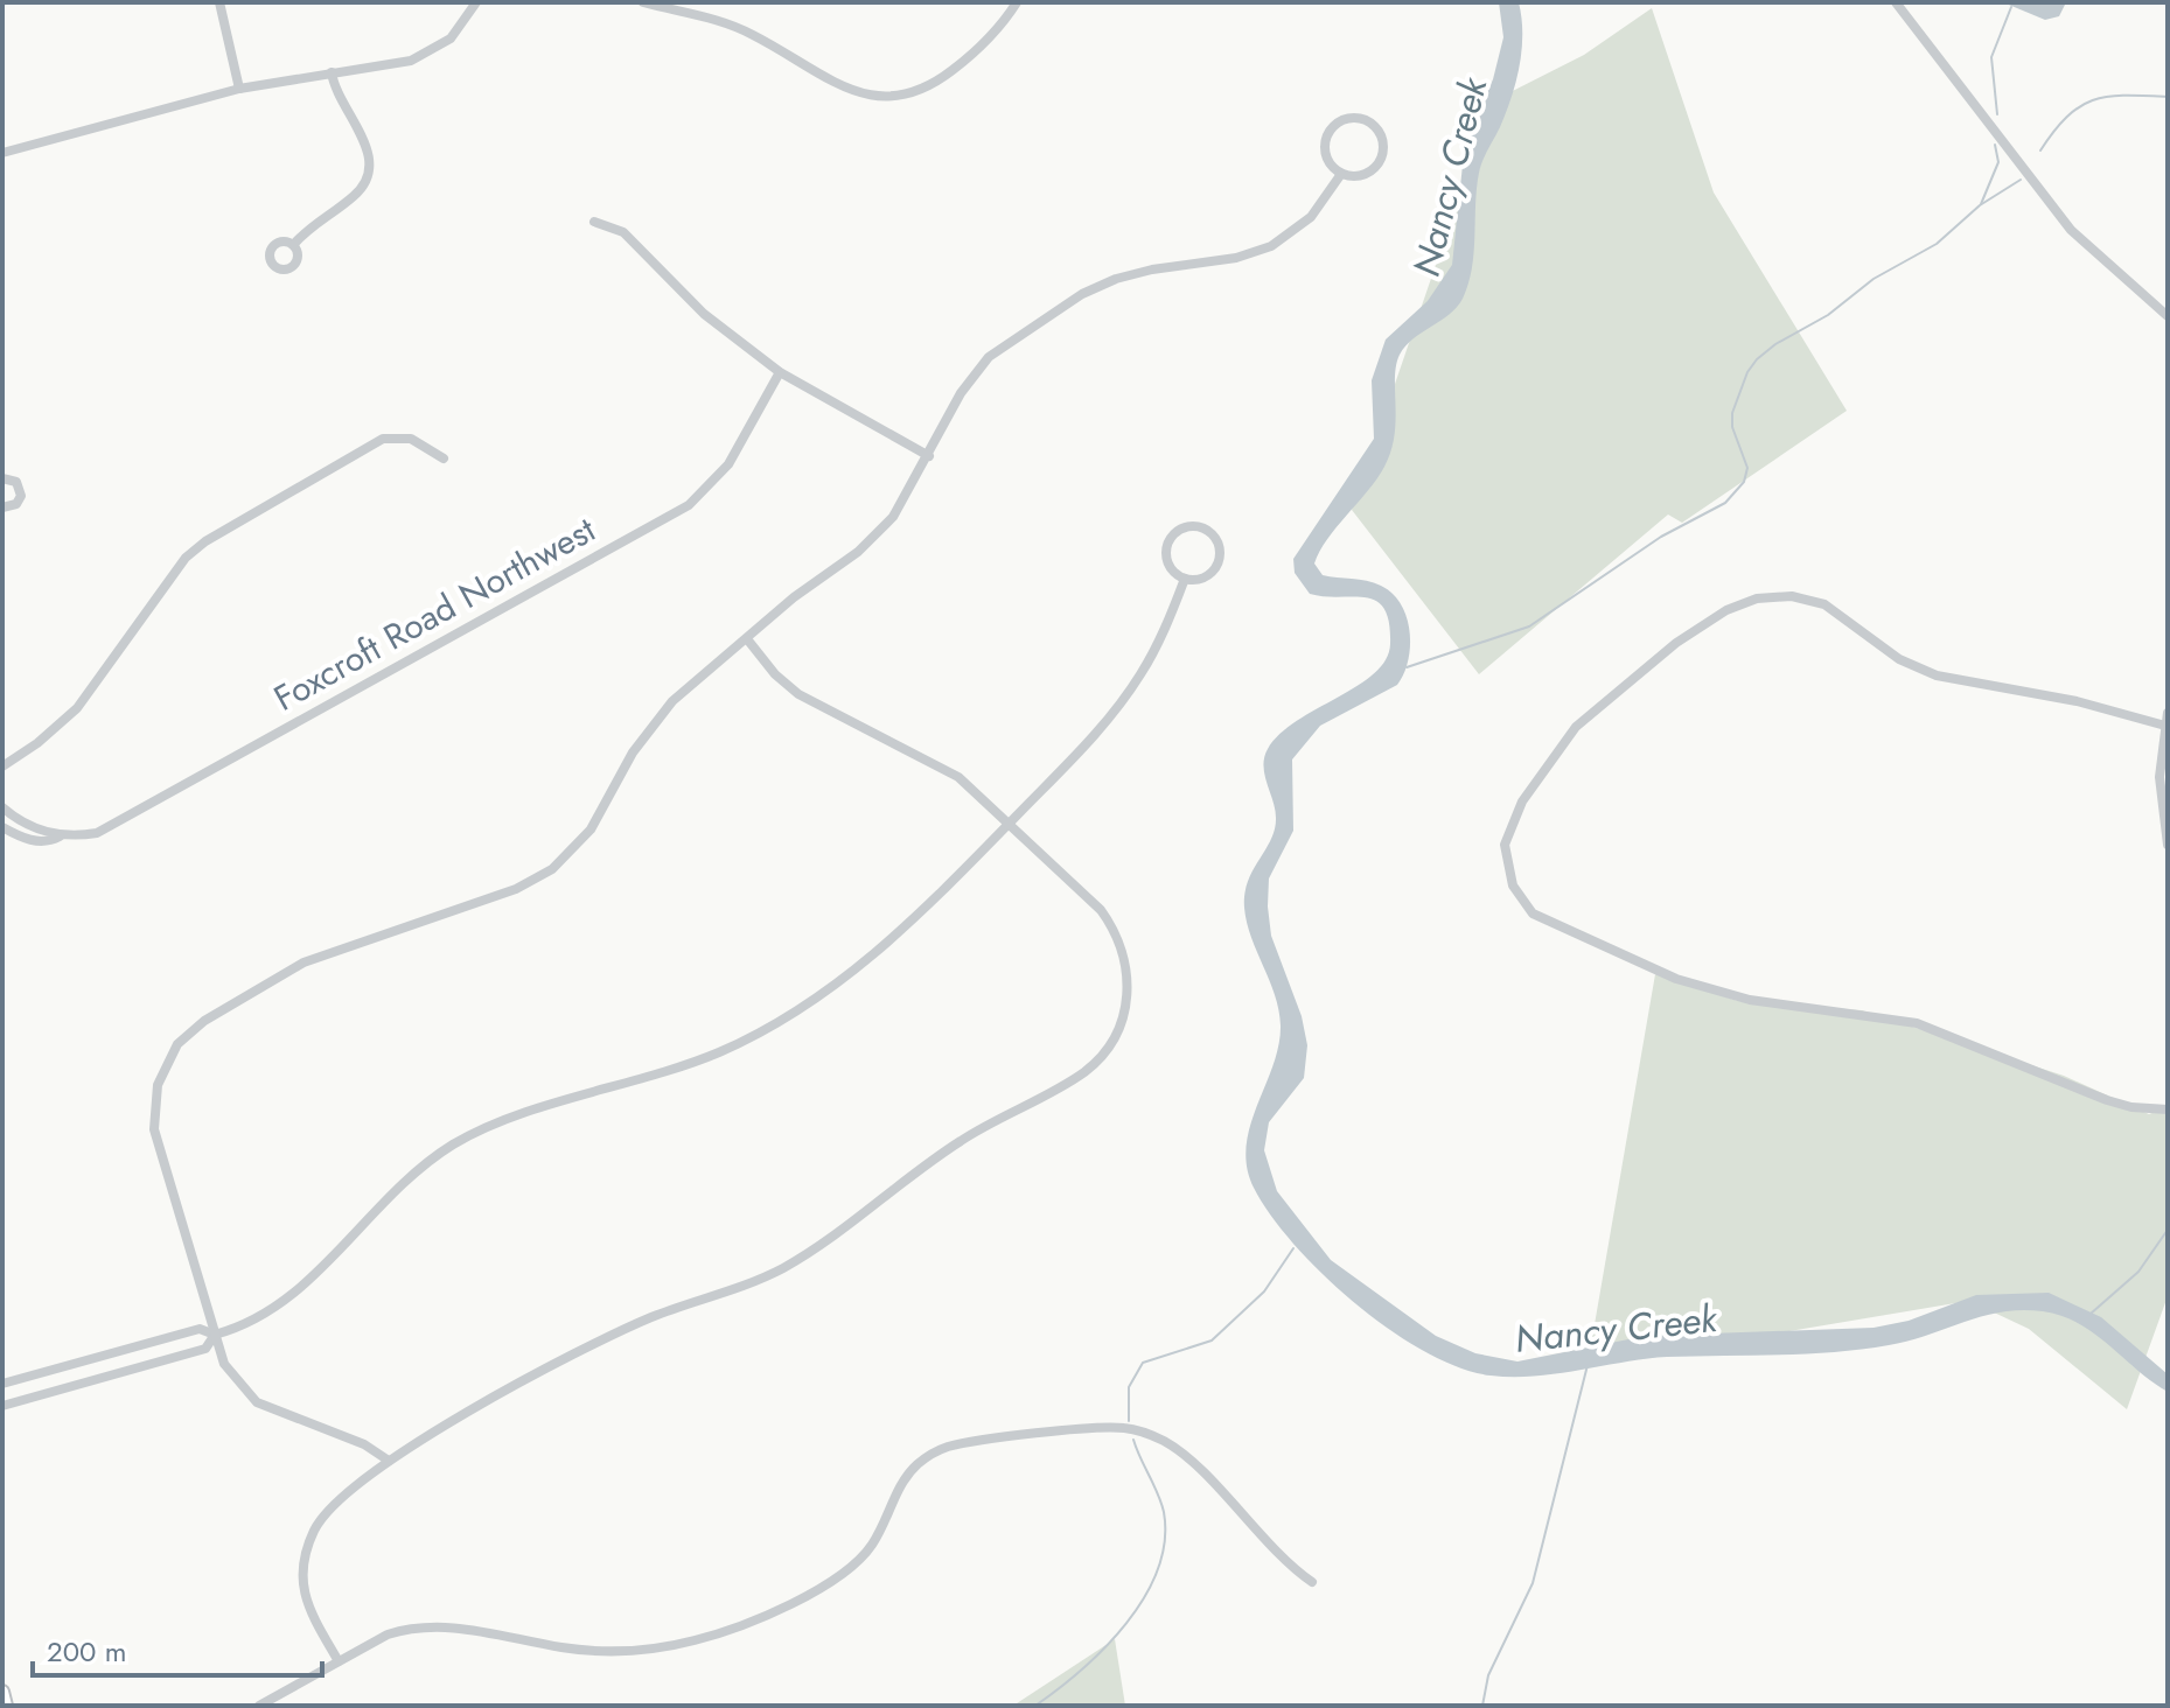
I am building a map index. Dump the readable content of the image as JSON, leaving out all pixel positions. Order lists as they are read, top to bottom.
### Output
{
  "streets": {
    "street": ["Foxcroft Road Northwest"]
  },
  "water": ["Nancy Creek"],
  "scale_bar": "200 m"
}
